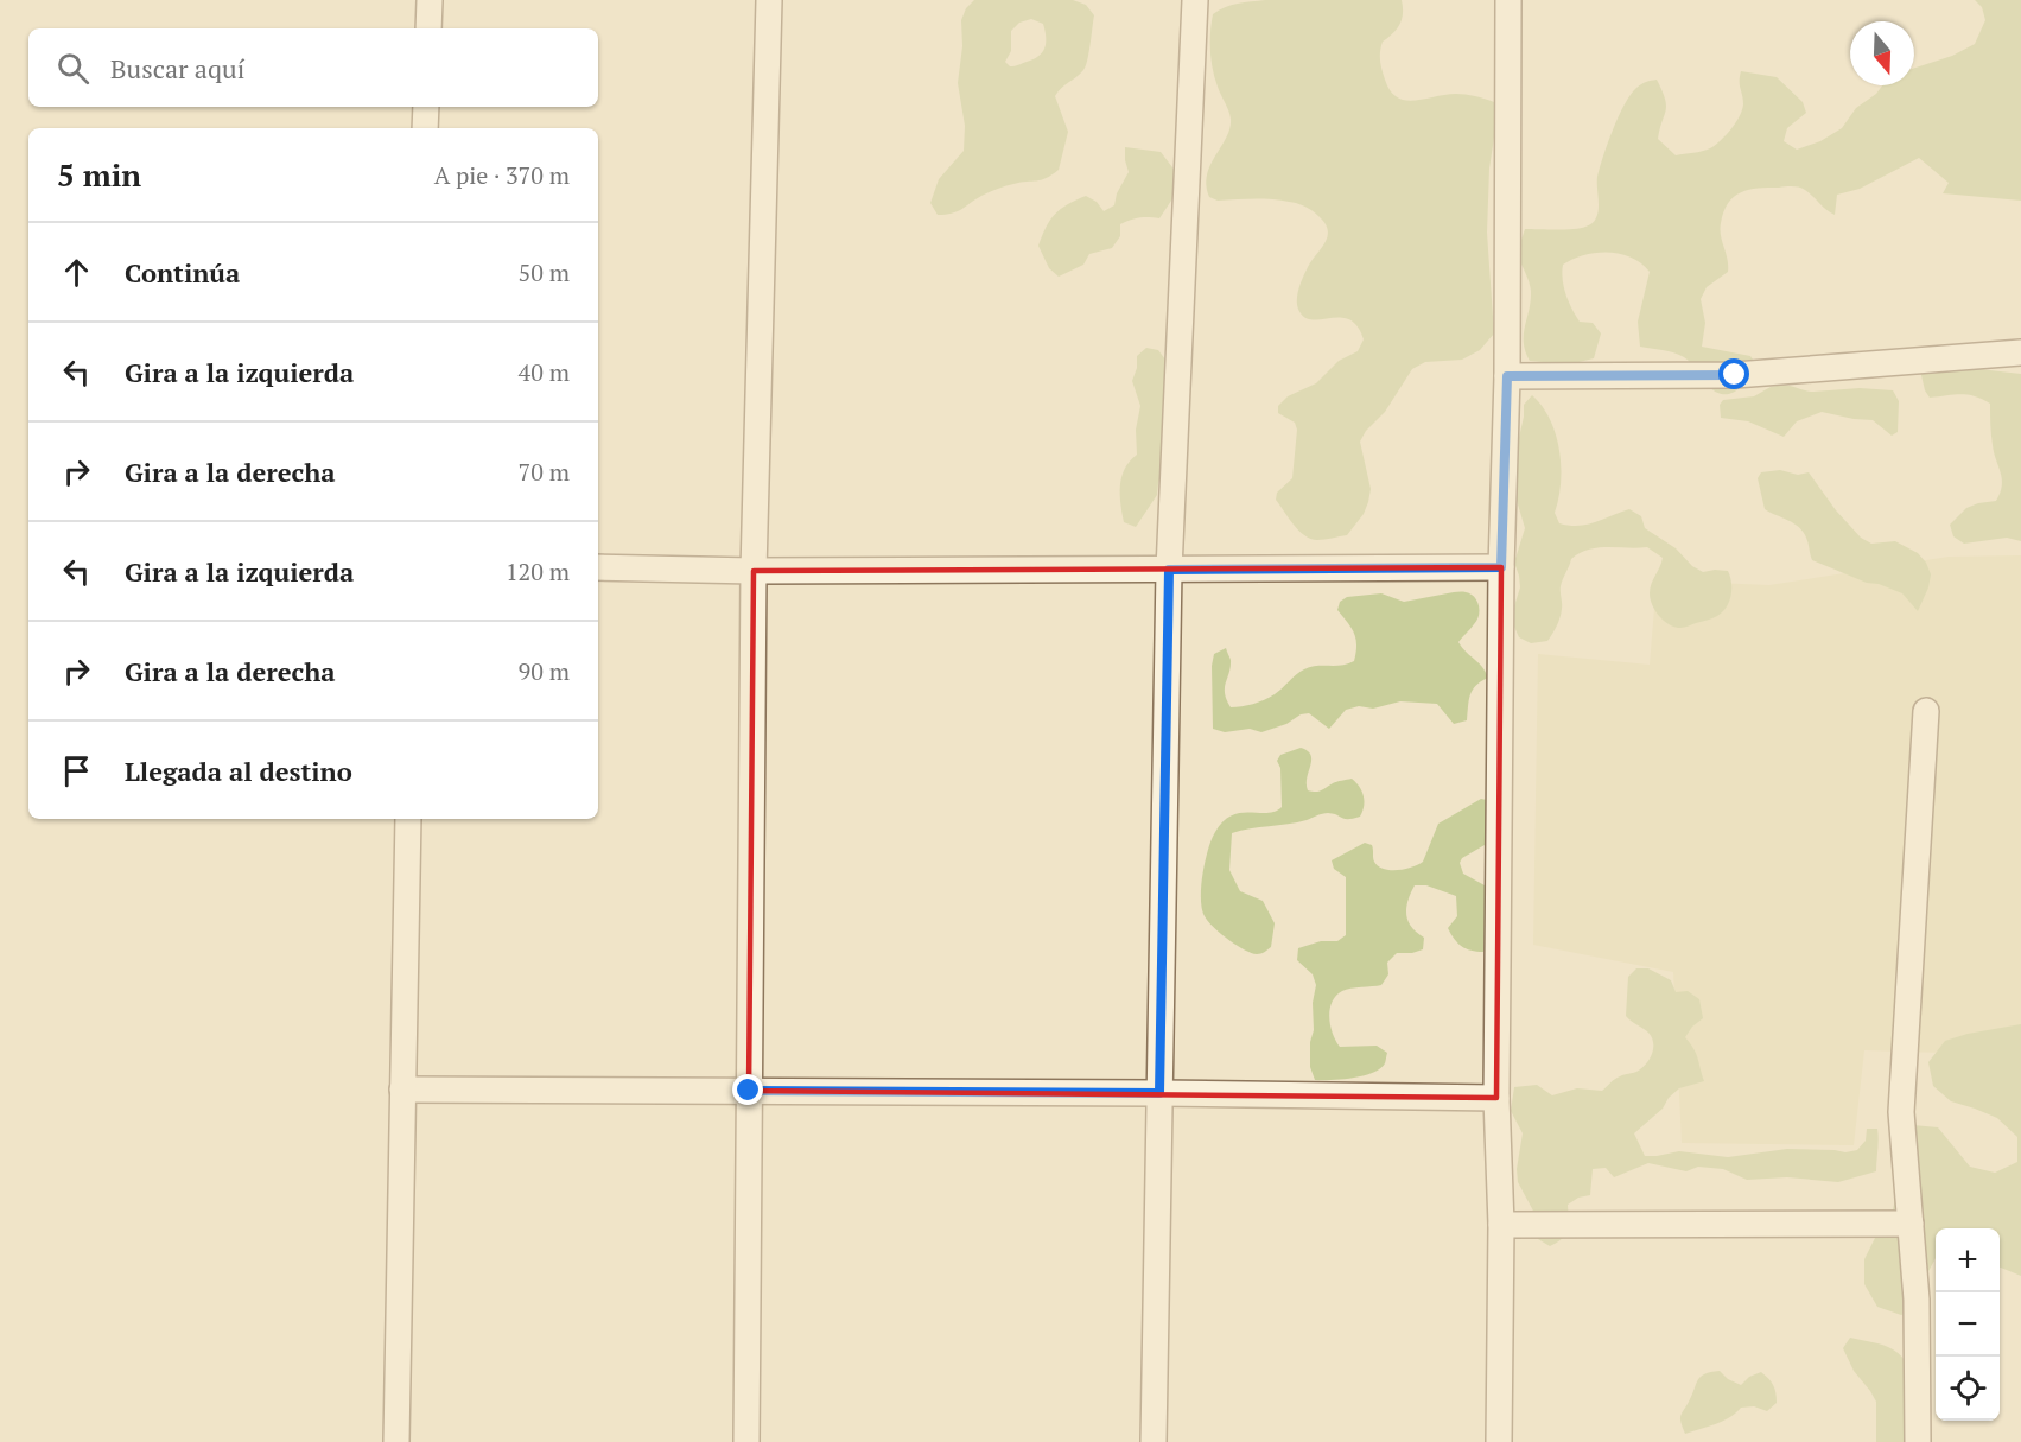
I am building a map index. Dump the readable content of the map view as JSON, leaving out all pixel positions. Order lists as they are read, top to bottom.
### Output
{
  "north": "bottom",
  "page": {
    "search": "Buscar aquí",
    "heading": ["5 min", "A pie · 370 m"],
    "list": [
      ["Continúa", "50 m"],
      ["Gira a la izquierda", "40 m"],
      ["Gira a la derecha", "70 m"],
      ["Gira a la izquierda", "120 m"],
      ["Gira a la derecha", "90 m"],
      "Llegada al destino"
    ],
    "map_buttons": ["+", "−"]
  }
}
